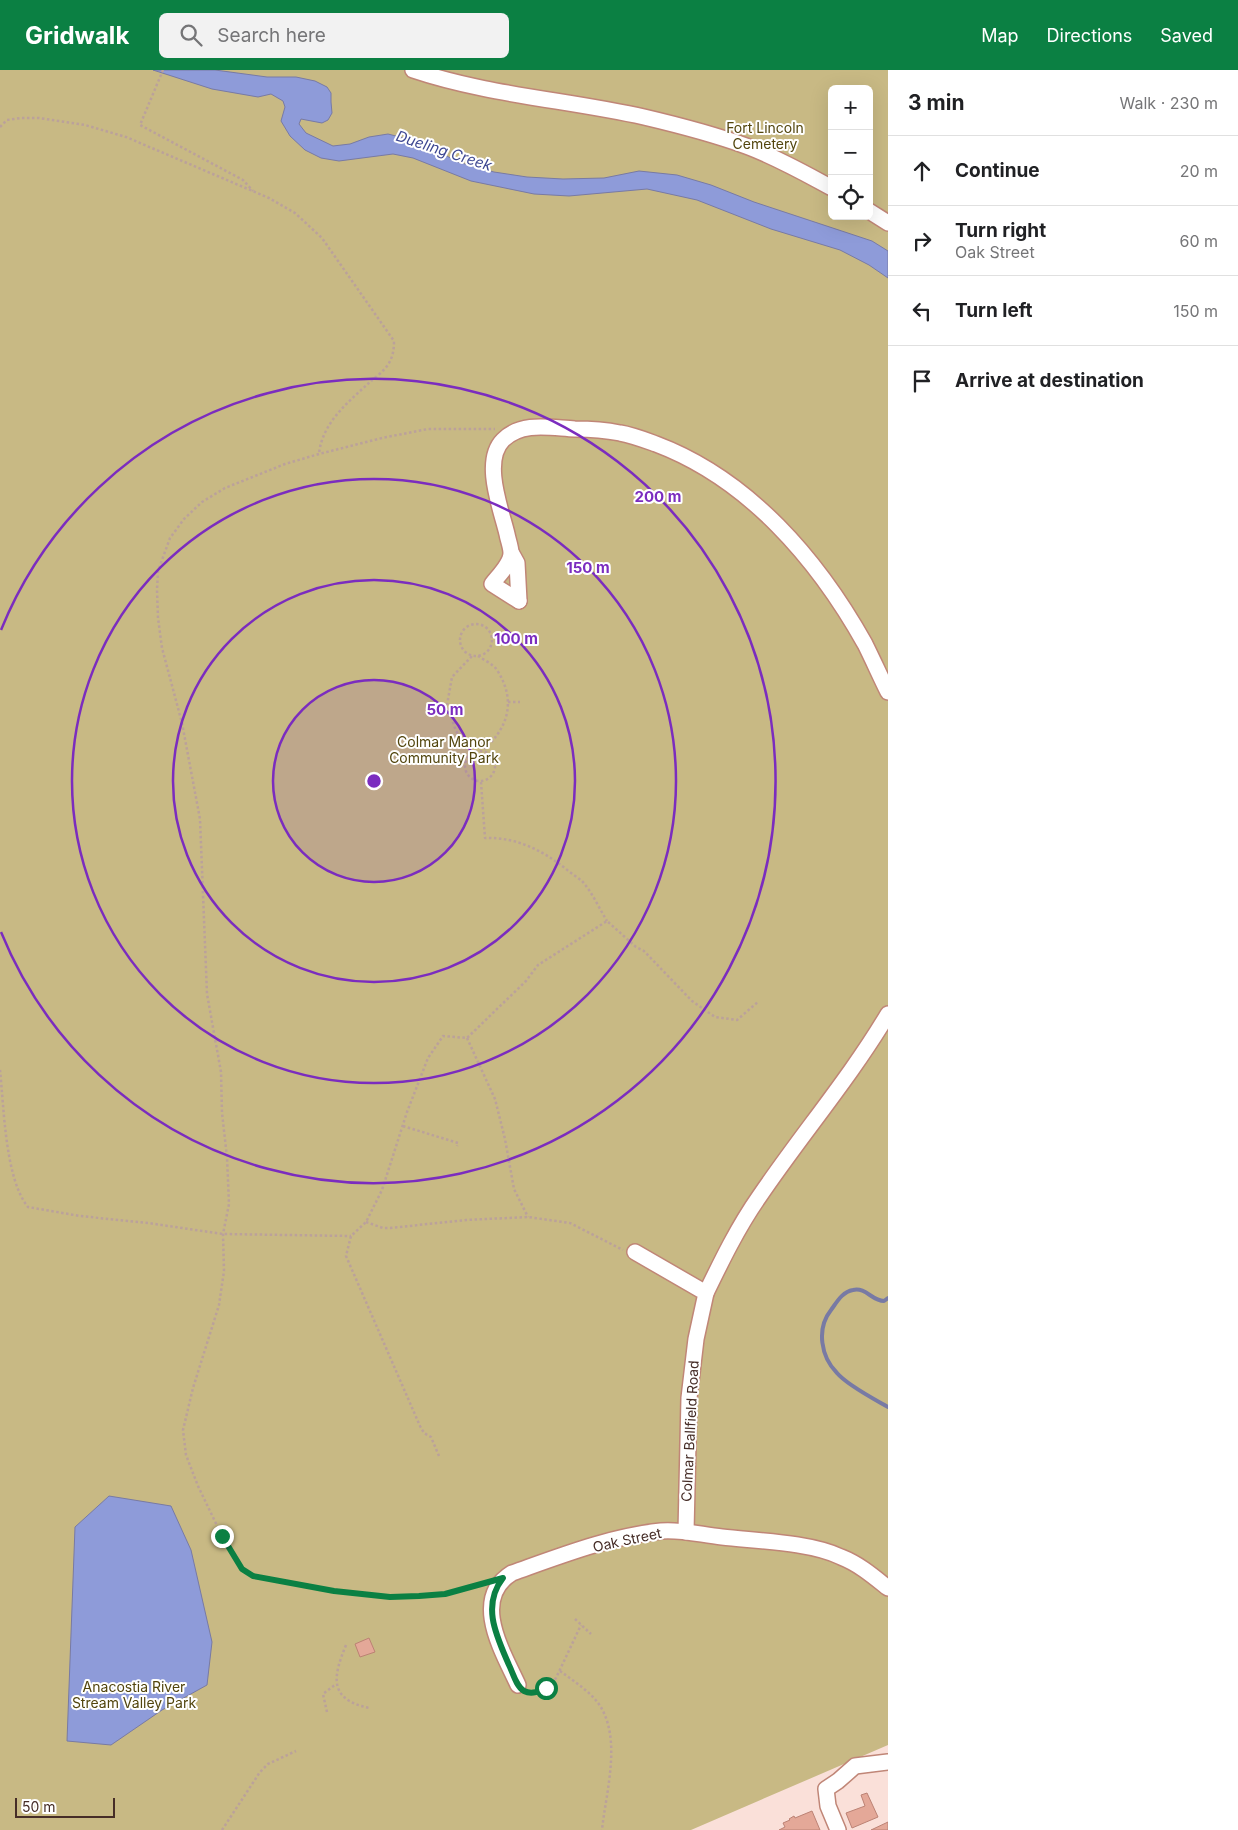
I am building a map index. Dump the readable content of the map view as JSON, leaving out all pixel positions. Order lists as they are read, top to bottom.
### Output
{
  "streets": {
    "street": ["Colmar Ballfield Road", "Oak Street"]
  },
  "crossings": [
    ["Colmar Ballfield Road", "Oak Street"]
  ],
  "water": ["Dueling Creek"],
  "parks": ["Fort Lincoln Cemetery", "Colmar Manor Community Park", "Anacostia River Stream Valley Park"],
  "scale_bar": "50 m",
  "page": {
    "header": "Gridwalk",
    "search": "Search here",
    "nav": ["Map", "Directions", "Saved"],
    "heading": ["3 min", "Walk · 230 m"],
    "map_buttons": ["+", "−"],
    "list": [
      ["Continue", "20 m"],
      ["Turn right", "Oak Street", "60 m"],
      ["Turn left", "150 m"],
      "Arrive at destination"
    ],
    "scale": "50 m"
  },
  "rings": [
    "200 m",
    "150 m",
    "100 m",
    "50 m"
  ]
}
